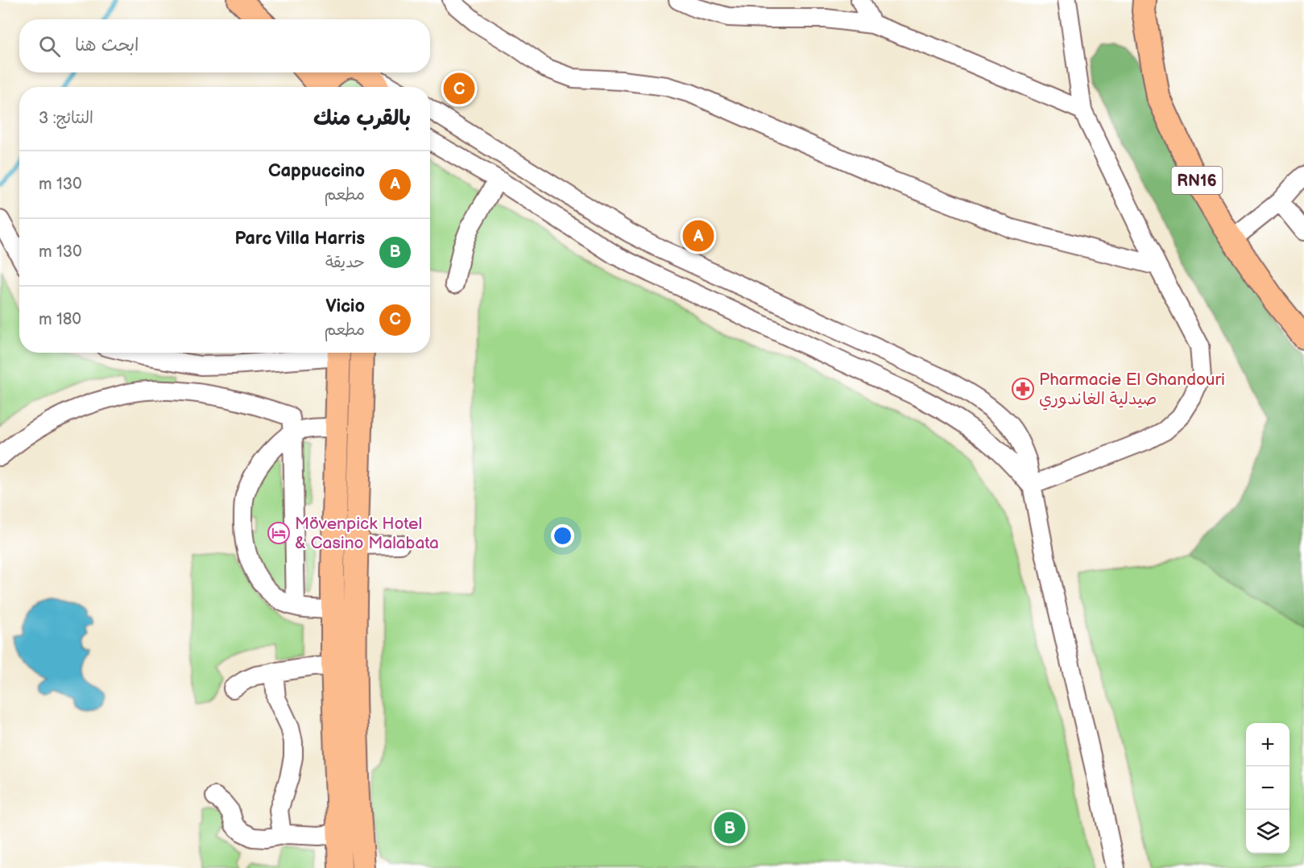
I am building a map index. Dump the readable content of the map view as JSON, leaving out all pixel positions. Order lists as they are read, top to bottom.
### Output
{
  "streets": {
    "main road": ["RN16"]
  },
  "places": {
    "pharmacy": ["Pharmacie El Ghandouri صيدلية الغاندوري"],
    "hotel": ["Mövenpick Hotel & Casino Malabata"]
  },
  "page": {
    "search": "ابحث هنا",
    "pins": ["C", "A", "B"],
    "heading": ["بالقرب منك", "النتائج: 3"],
    "list": [
      {
        "mark": "A",
        "name": "Cappuccino",
        "note": "مطعم",
        "value": "130 m"
      },
      {
        "mark": "B",
        "name": "Parc Villa Harris",
        "note": "حديقة",
        "value": "130 m"
      },
      {
        "mark": "C",
        "name": "Vicio",
        "note": "مطعم",
        "value": "180 m"
      }
    ],
    "map_buttons": ["+", "−"]
  }
}
